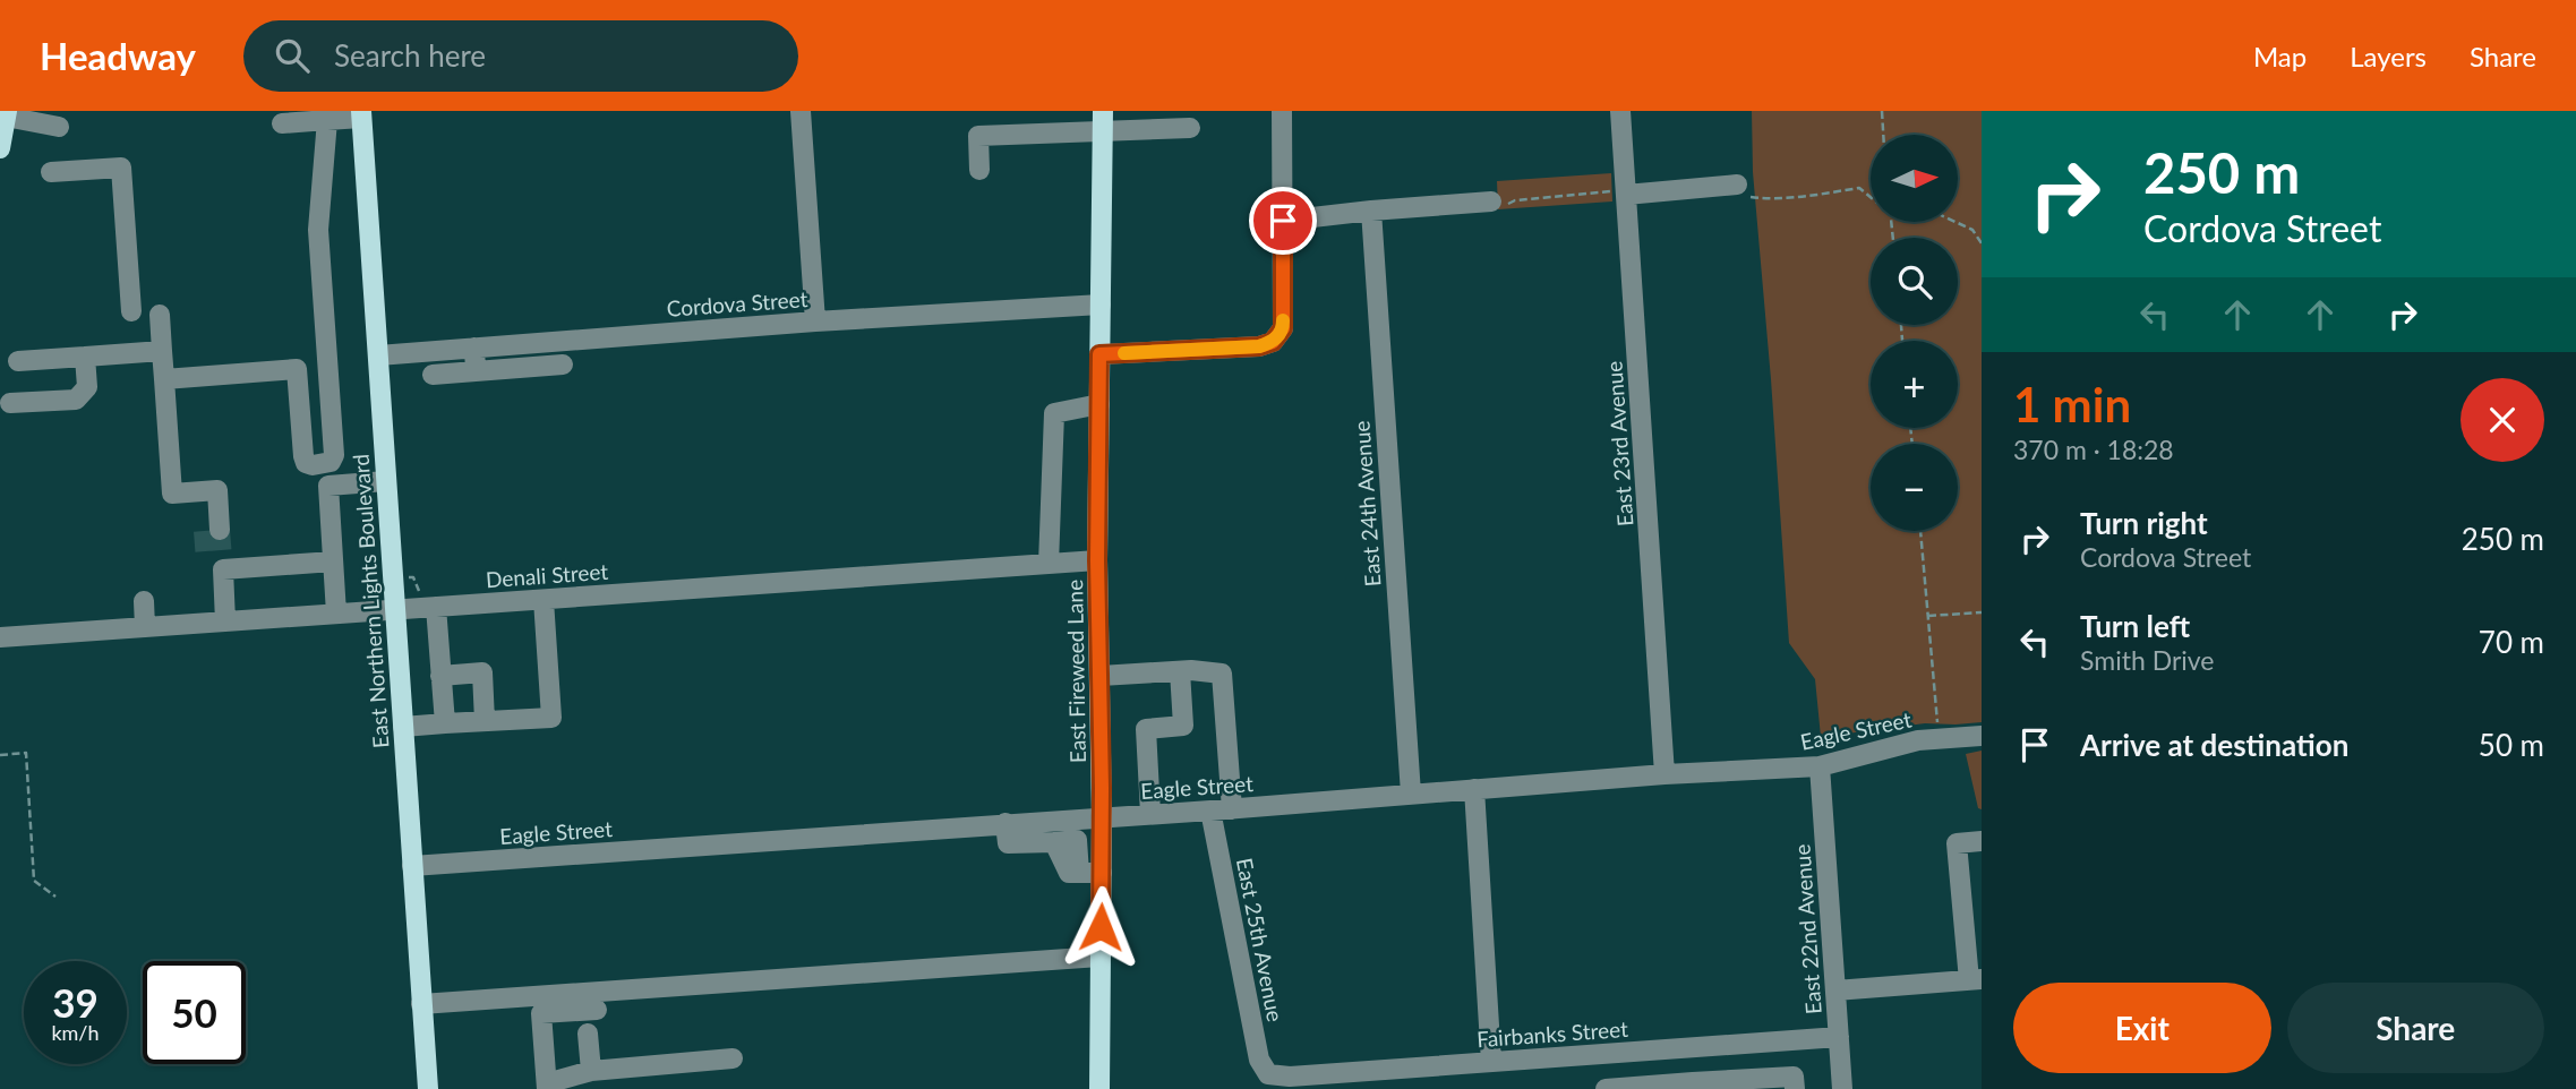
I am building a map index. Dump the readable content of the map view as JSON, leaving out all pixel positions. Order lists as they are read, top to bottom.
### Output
{
  "streets": {
    "main road": ["East Northern Lights Boulevard", "East Fireweed Lane"],
    "street": [
      "Cordova Street",
      "East 23rd Avenue",
      "East 24th Avenue",
      "Denali Street",
      "Eagle Street",
      "East 22nd Avenue",
      "East 25th Avenue",
      "Fairbanks Street"
    ]
  },
  "crossings": [
    ["Cordova Street", "East Northern Lights Boulevard"],
    ["Cordova Street", "East Fireweed Lane"],
    ["East 23rd Avenue", "Eagle Street"],
    ["East 24th Avenue", "Eagle Street"],
    ["Denali Street", "East Northern Lights Boulevard"],
    ["Denali Street", "East Fireweed Lane"],
    ["East Northern Lights Boulevard", "Eagle Street"],
    ["East Fireweed Lane", "Eagle Street"],
    ["Eagle Street", "East 22nd Avenue"],
    ["Eagle Street", "East 25th Avenue"],
    ["East 22nd Avenue", "Fairbanks Street"],
    ["East 25th Avenue", "Fairbanks Street"]
  ],
  "north": "right",
  "page": {
    "header": "Headway",
    "search": "Search here",
    "nav": ["Map", "Layers", "Share"],
    "turn": ["250 m", "Cordova Street"],
    "map_buttons": ["+", "−"],
    "heading": ["1 min", "370 m · 18:28"],
    "list": [
      {
        "name": "Turn right",
        "note": "Cordova Street",
        "value": "250 m"
      },
      {
        "name": "Turn left",
        "note": "Smith Drive",
        "value": "70 m"
      },
      {
        "name": "Arrive at destination",
        "value": "50 m"
      }
    ],
    "speed": "39 km/h",
    "limit": "50",
    "buttons": ["Exit", "Share"]
  }
}
